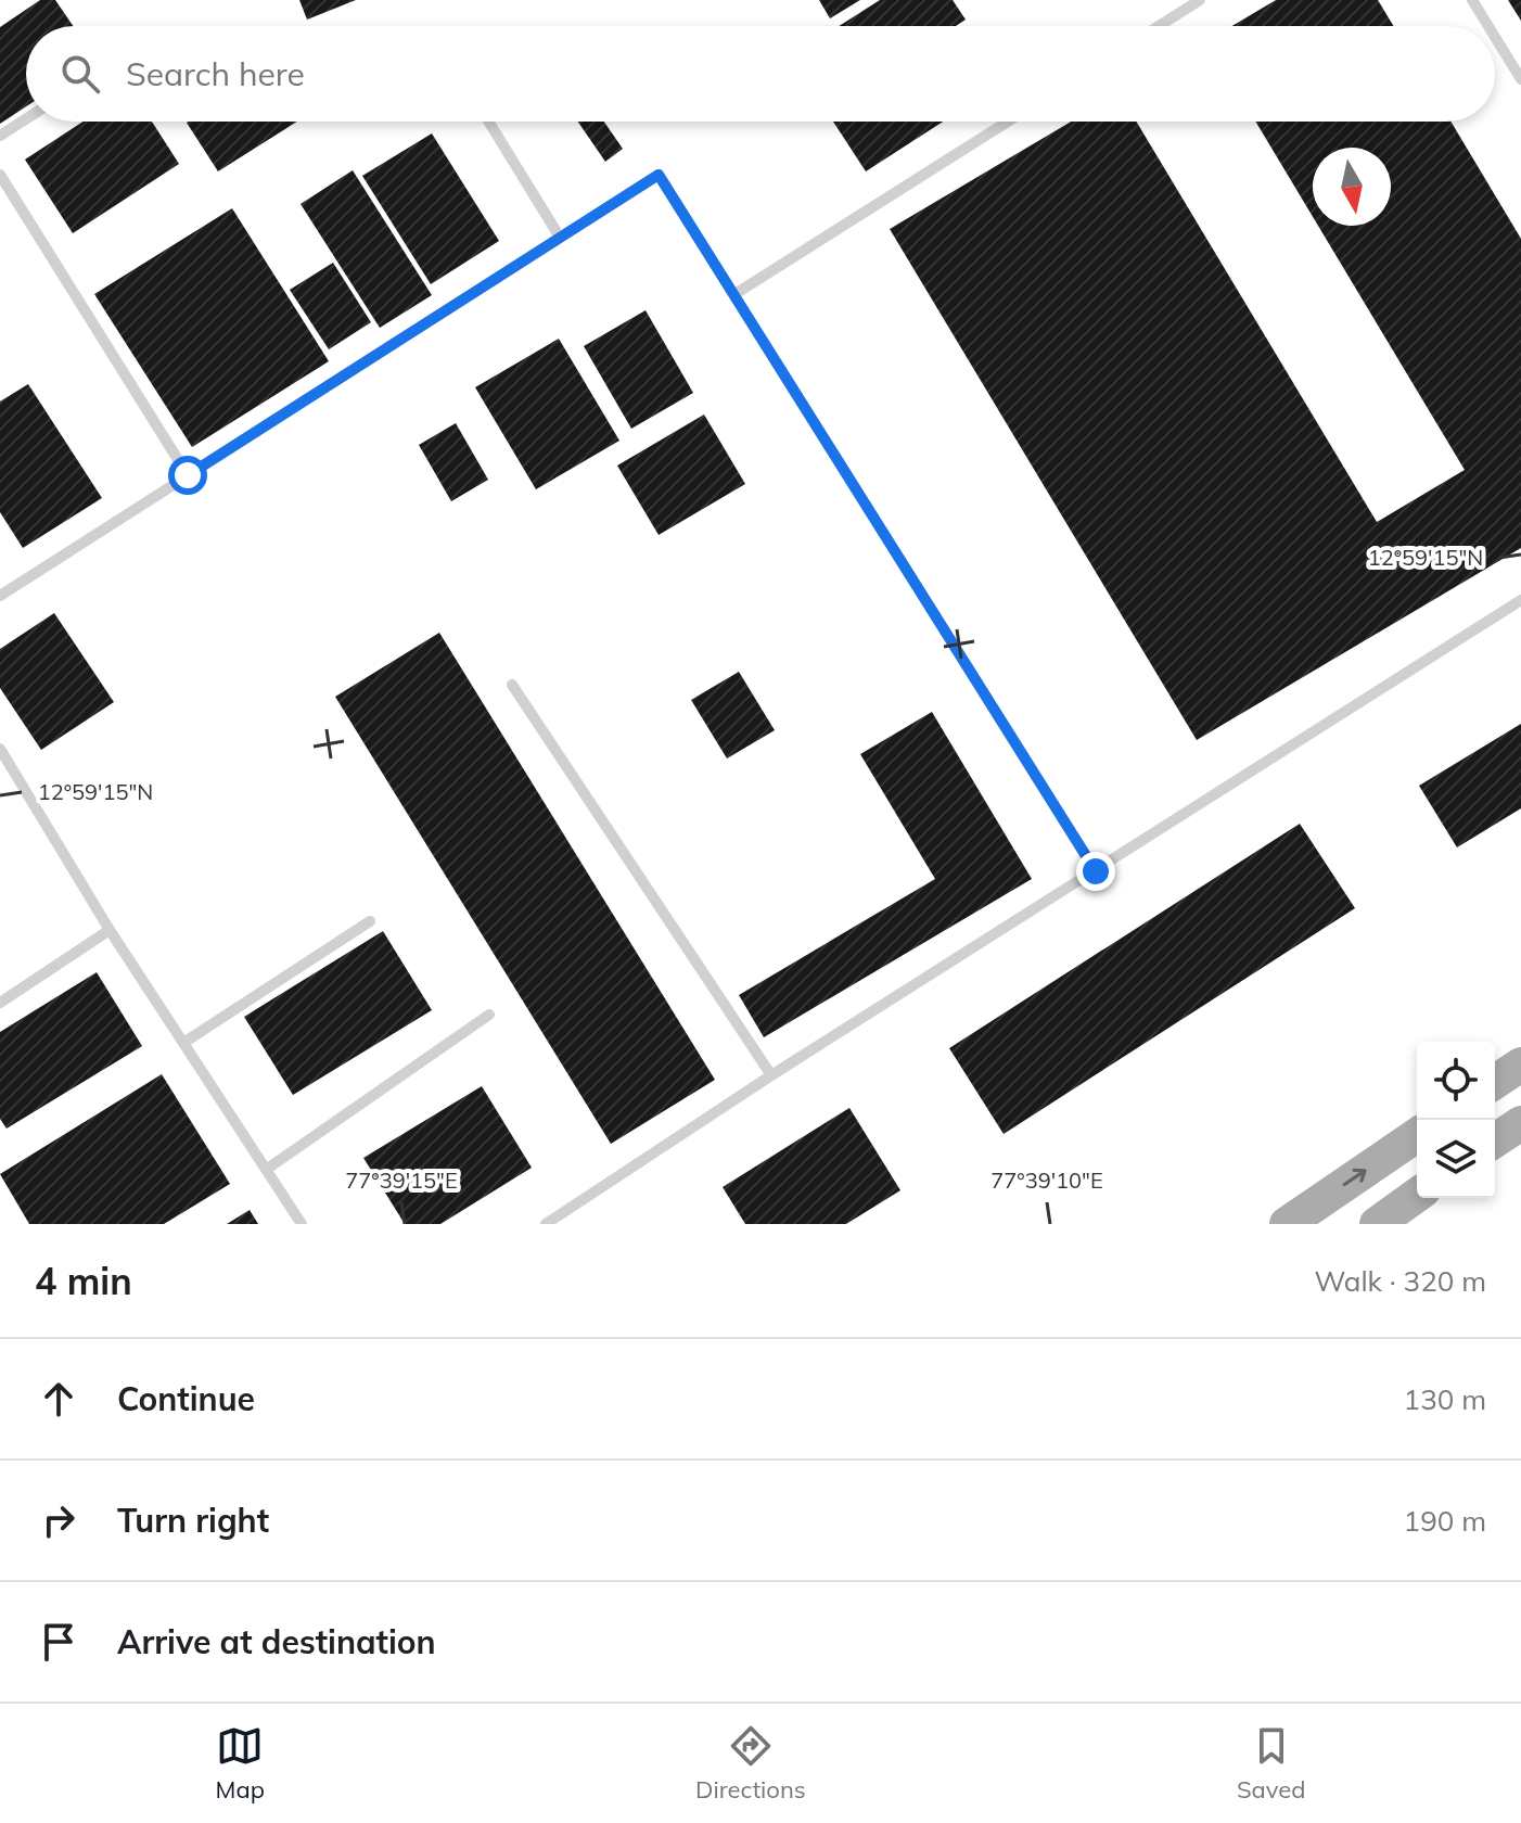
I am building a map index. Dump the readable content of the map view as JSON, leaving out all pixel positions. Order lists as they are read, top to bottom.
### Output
{
  "north": "bottom",
  "page": {
    "search": "Search here",
    "heading": ["4 min", "Walk · 320 m"],
    "list": [
      ["Continue", "130 m"],
      ["Turn right", "190 m"],
      "Arrive at destination"
    ],
    "nav": ["Map", "Directions", "Saved"]
  },
  "coordinates": ["12°59'15\"N", "77°39'15\"E", "77°39'10\"E"]
}
